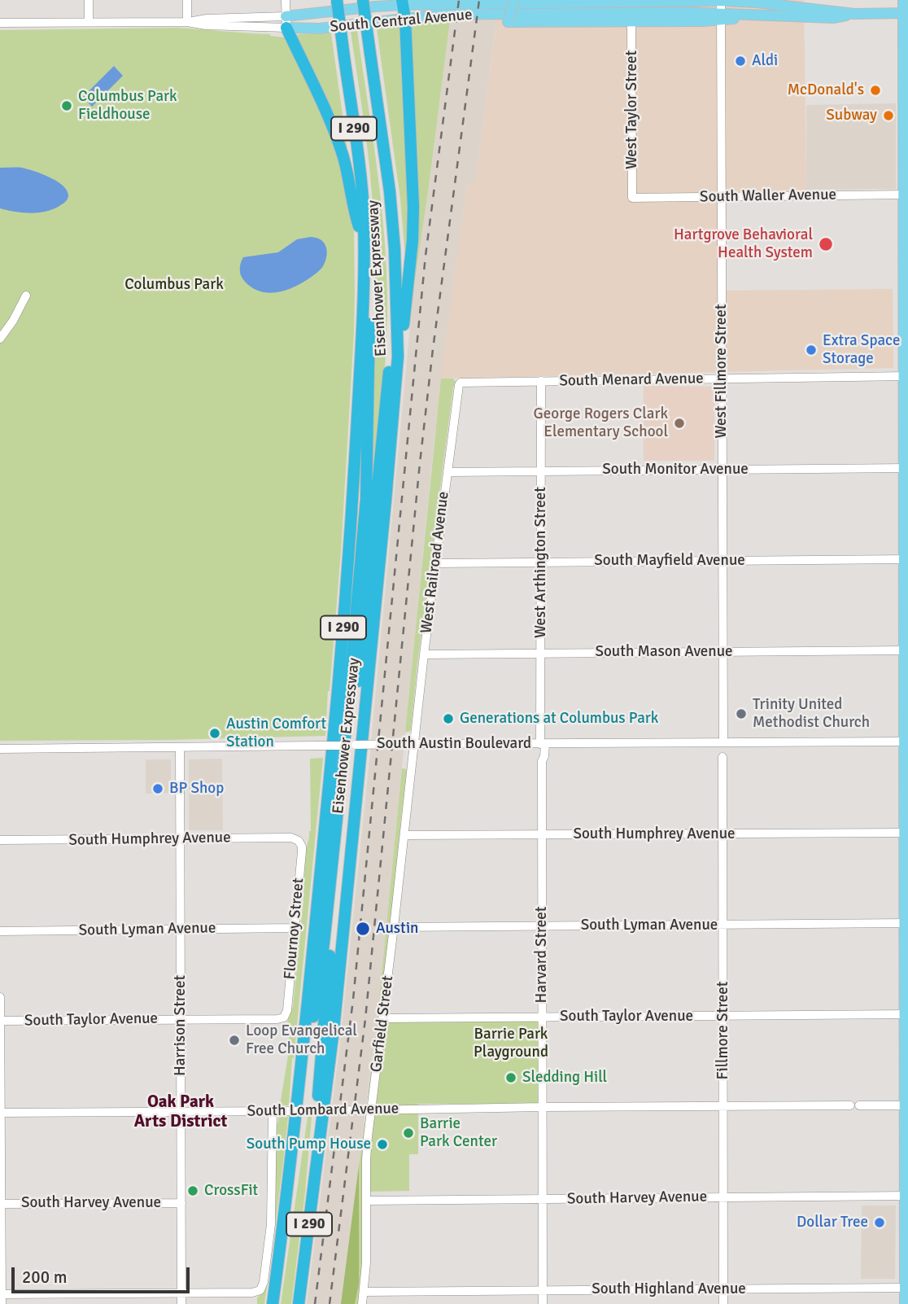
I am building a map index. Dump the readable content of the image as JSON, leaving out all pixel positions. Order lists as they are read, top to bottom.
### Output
{
  "streets": {
    "highway": ["I 290", "Eisenhower Expressway"],
    "main road": ["South Central Avenue"],
    "street": [
      "West Taylor Street",
      "South Waller Avenue",
      "West Fillmore Street",
      "South Menard Avenue",
      "South Monitor Avenue",
      "South Mayfield Avenue",
      "West Railroad Avenue",
      "West Arthington Street",
      "South Mason Avenue",
      "South Austin Boulevard",
      "South Humphrey Avenue",
      "South Lyman Avenue",
      "Flournoy Street",
      "Harvard Street",
      "South Taylor Avenue",
      "Garfield Street",
      "Harrison Street",
      "Fillmore Street",
      "South Lombard Avenue",
      "South Harvey Avenue",
      "South Highland Avenue"
    ]
  },
  "crossings": [
    ["South Central Avenue", "West Fillmore Street"],
    ["West Taylor Street", "South Waller Avenue"],
    ["South Waller Avenue", "West Fillmore Street"],
    ["West Fillmore Street", "South Menard Avenue"],
    ["West Fillmore Street", "South Monitor Avenue"],
    ["West Fillmore Street", "South Mayfield Avenue"],
    ["West Fillmore Street", "South Mason Avenue"],
    ["West Fillmore Street", "South Austin Boulevard"],
    ["South Menard Avenue", "West Railroad Avenue"],
    ["South Menard Avenue", "West Arthington Street"],
    ["South Monitor Avenue", "West Railroad Avenue"],
    ["South Monitor Avenue", "West Arthington Street"],
    ["South Mayfield Avenue", "West Railroad Avenue"],
    ["South Mayfield Avenue", "West Arthington Street"],
    ["West Railroad Avenue", "South Mason Avenue"],
    ["West Railroad Avenue", "South Austin Boulevard"],
    ["West Railroad Avenue", "Garfield Street"],
    ["West Arthington Street", "South Mason Avenue"],
    ["West Arthington Street", "South Austin Boulevard"],
    ["West Arthington Street", "Harvard Street"],
    ["South Austin Boulevard", "Harvard Street"],
    ["South Austin Boulevard", "Garfield Street"],
    ["South Austin Boulevard", "Harrison Street"],
    ["South Humphrey Avenue", "Flournoy Street"],
    ["South Humphrey Avenue", "Harvard Street"],
    ["South Humphrey Avenue", "Garfield Street"],
    ["South Humphrey Avenue", "Harrison Street"],
    ["South Humphrey Avenue", "Fillmore Street"],
    ["South Lyman Avenue", "Flournoy Street"],
    ["South Lyman Avenue", "Harvard Street"],
    ["South Lyman Avenue", "Garfield Street"],
    ["South Lyman Avenue", "Harrison Street"],
    ["South Lyman Avenue", "Fillmore Street"],
    ["Flournoy Street", "South Taylor Avenue"],
    ["Harvard Street", "South Taylor Avenue"],
    ["Harvard Street", "South Lombard Avenue"],
    ["Harvard Street", "South Harvey Avenue"],
    ["Harvard Street", "South Highland Avenue"],
    ["South Taylor Avenue", "Garfield Street"],
    ["South Taylor Avenue", "Harrison Street"],
    ["South Taylor Avenue", "Fillmore Street"],
    ["Garfield Street", "South Lombard Avenue"],
    ["Garfield Street", "South Harvey Avenue"],
    ["Garfield Street", "South Highland Avenue"],
    ["Harrison Street", "South Lombard Avenue"],
    ["Harrison Street", "South Harvey Avenue"],
    ["Fillmore Street", "South Lombard Avenue"],
    ["Fillmore Street", "South Harvey Avenue"],
    ["Fillmore Street", "South Highland Avenue"]
  ],
  "districts": ["Oak Park Arts District"],
  "parks": ["Columbus Park", "Barrie Park Playground"],
  "places": [
    "Aldi",
    "McDonald's",
    "Columbus Park Fieldhouse",
    "Subway",
    "Hartgrove Behavioral Health System",
    "Extra Space Storage",
    "George Rogers Clark Elementary School",
    "Trinity United Methodist Church",
    "Generations at Columbus Park",
    "Austin Comfort Station",
    "BP Shop",
    "Austin",
    "Loop Evangelical Free Church",
    "Sledding Hill",
    "Barrie Park Center",
    "South Pump House",
    "CrossFit",
    "Dollar Tree"
  ],
  "scale_bar": "200 m"
}
